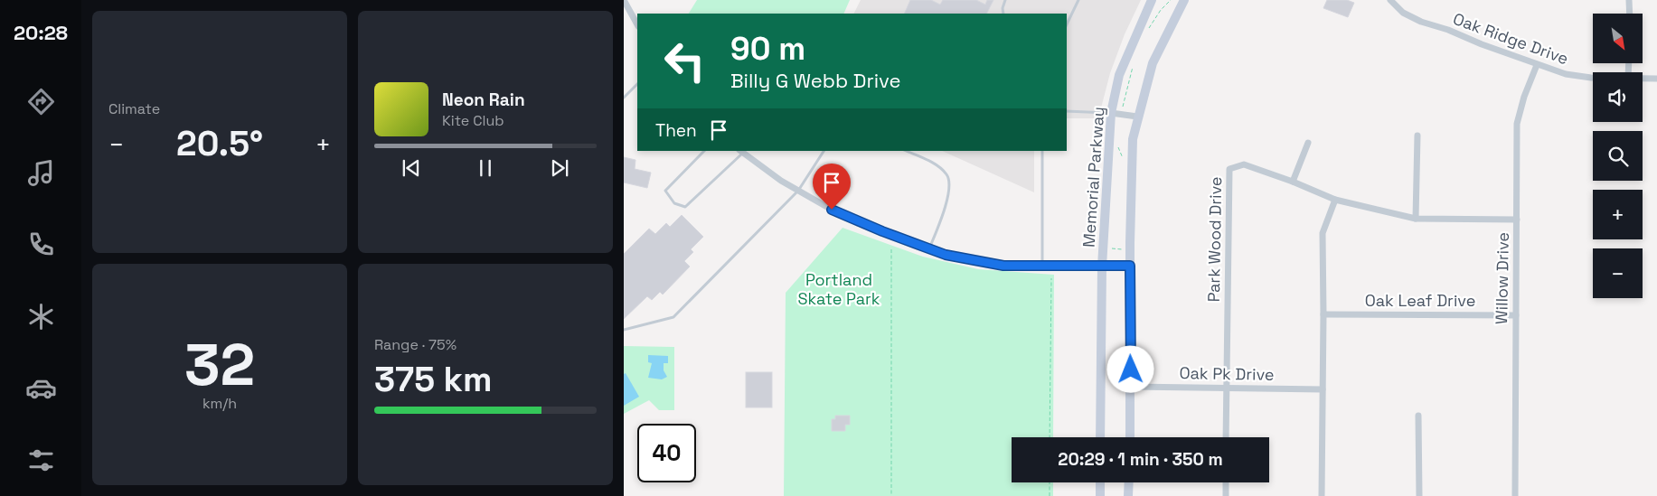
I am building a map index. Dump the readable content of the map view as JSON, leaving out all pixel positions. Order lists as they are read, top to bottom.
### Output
{
  "streets": {
    "street": [
      "Oak Ridge Drive",
      "Memorial Parkway",
      "Park Wood Drive",
      "Willow Drive",
      "Oak Leaf Drive",
      "Oak Pk Drive"
    ]
  },
  "crossings": [
    ["Oak Ridge Drive", "Willow Drive"],
    ["Park Wood Drive", "Willow Drive"],
    ["Park Wood Drive", "Oak Pk Drive"],
    ["Willow Drive", "Oak Leaf Drive"]
  ],
  "parks": ["Portland Skate Park"],
  "north": "bottom right",
  "page": {
    "tabs": "20:28",
    "tile": [
      "Climate",
      ["32", "km/h"],
      ["Range · 75%", "375 km"]
    ],
    "map_buttons": ["+", "−"],
    "turn": ["90 m", "Billy G Webb Drive"],
    "song": ["Neon Rain", "Kite Club"],
    "then": "Then",
    "heat": ["−", "20.5°", "+"],
    "limit": "40",
    "trip": "20:29 · 1 min · 350 m"
  }
}
